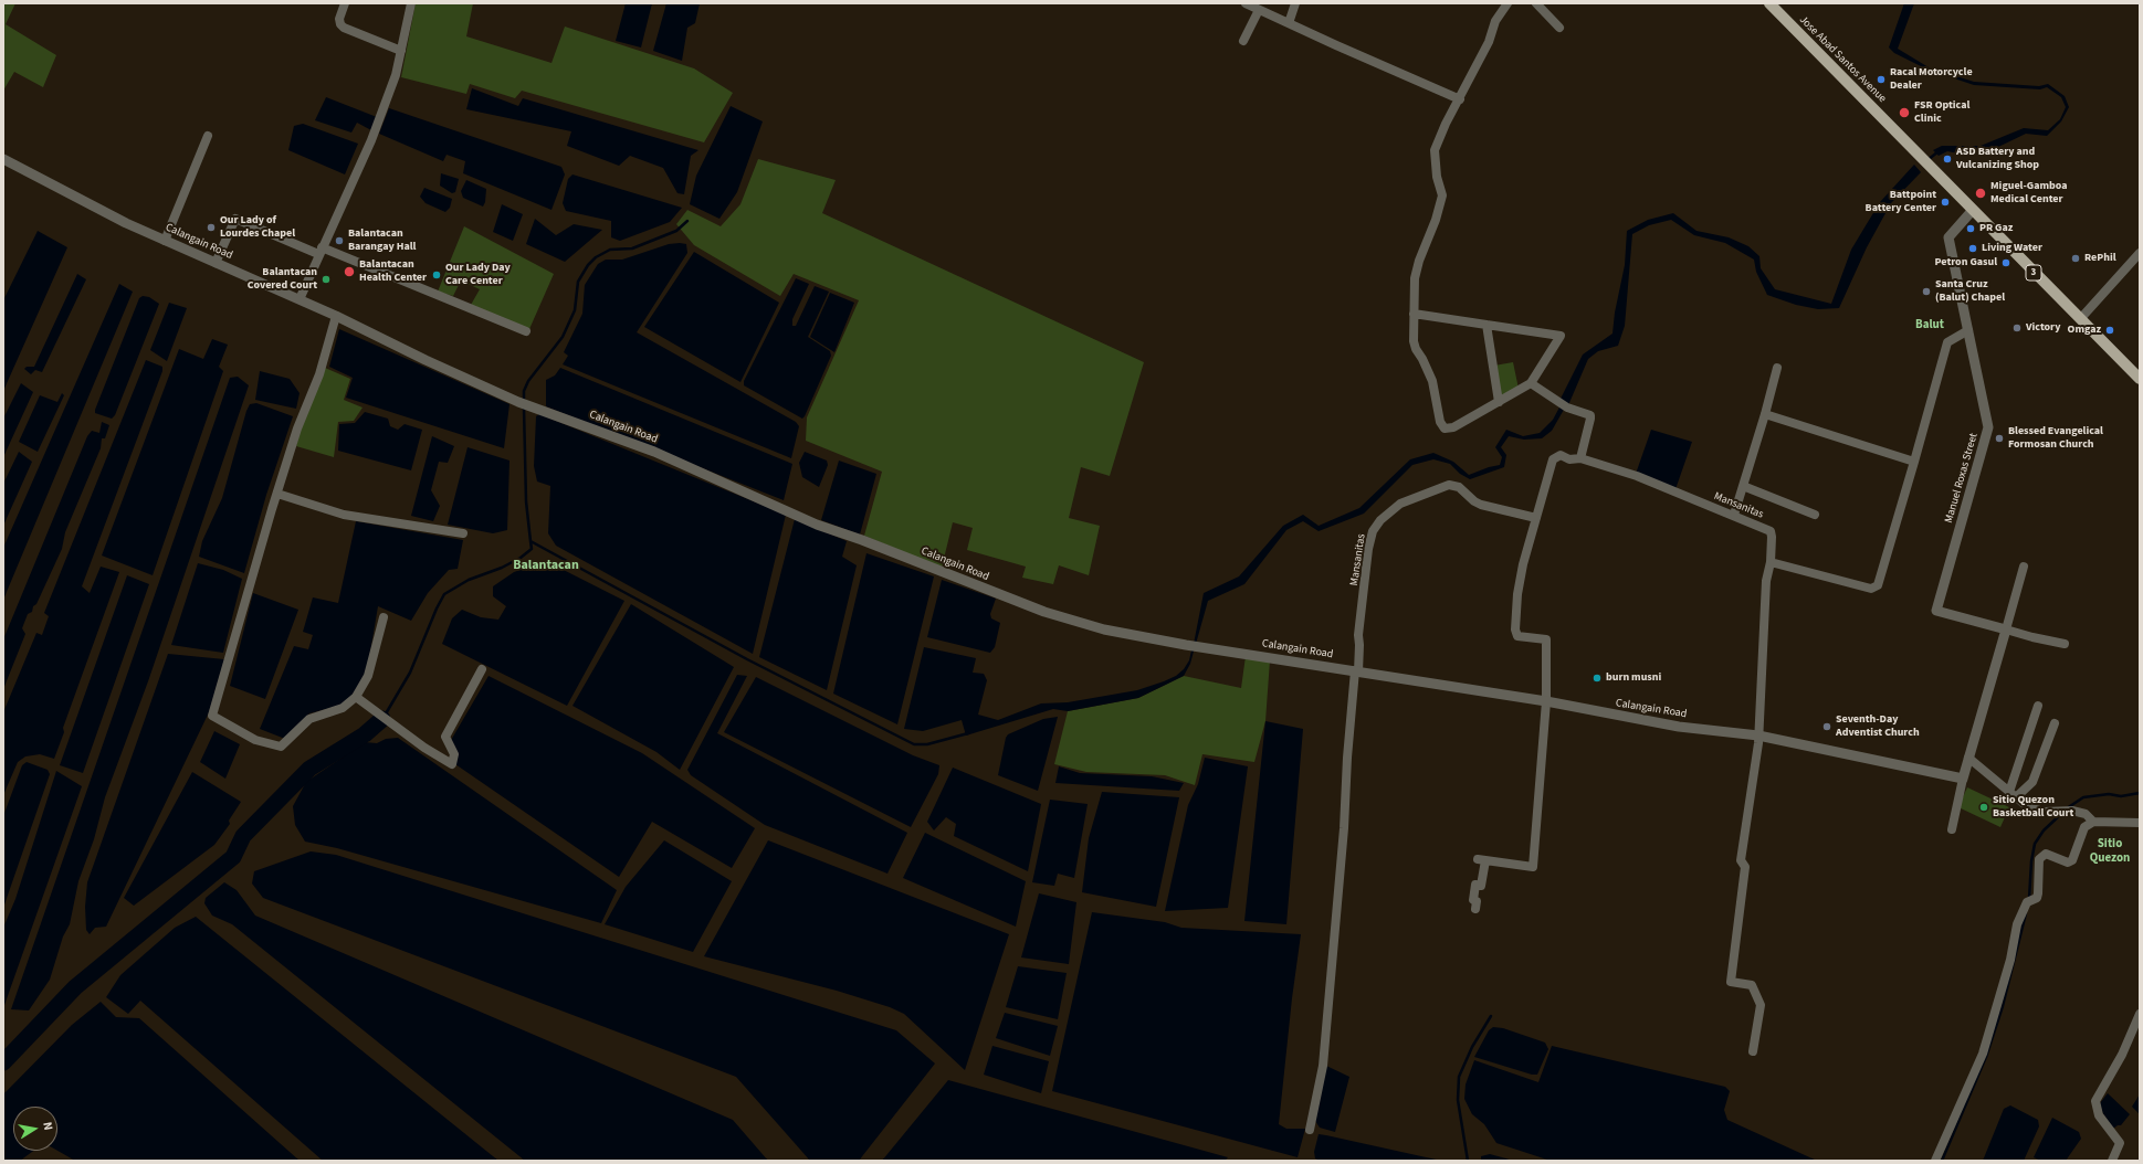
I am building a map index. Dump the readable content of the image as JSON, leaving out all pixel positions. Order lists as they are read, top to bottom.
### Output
{
  "streets": {
    "main road": ["Jose Abad Santos Avenue", "3"],
    "street": ["Calangain Road", "Manuel Roxas Street", "Mansanitas"]
  },
  "crossings": [
    ["Jose Abad Santos Avenue", "Manuel Roxas Street"],
    ["Calangain Road", "Mansanitas"]
  ],
  "districts": ["Balut", "Balantacan", "Sitio Quezon"],
  "places": [
    "Racal Motorcycle Dealer",
    "FSR Optical Clinic",
    "ASD Battery and Vulcanizing Shop",
    "Miguel-Gamboa Medical Center",
    "Battpoint Battery Center",
    "Our Lady of Lourdes Chapel",
    "PR Gaz",
    "Balantacan Barangay Hall",
    "Living Water",
    "RePhil",
    "Petron Gasul",
    "Balantacan Health Center",
    "Our Lady Day Care Center",
    "Balantacan Covered Court",
    "Santa Cruz (Balut) Chapel",
    "Victory",
    "Omgaz",
    "Blessed Evangelical Formosan Church",
    "burn musni",
    "Seventh-Day Adventist Church",
    "Sitio Quezon Basketball Court"
  ],
  "north": "right"
}
